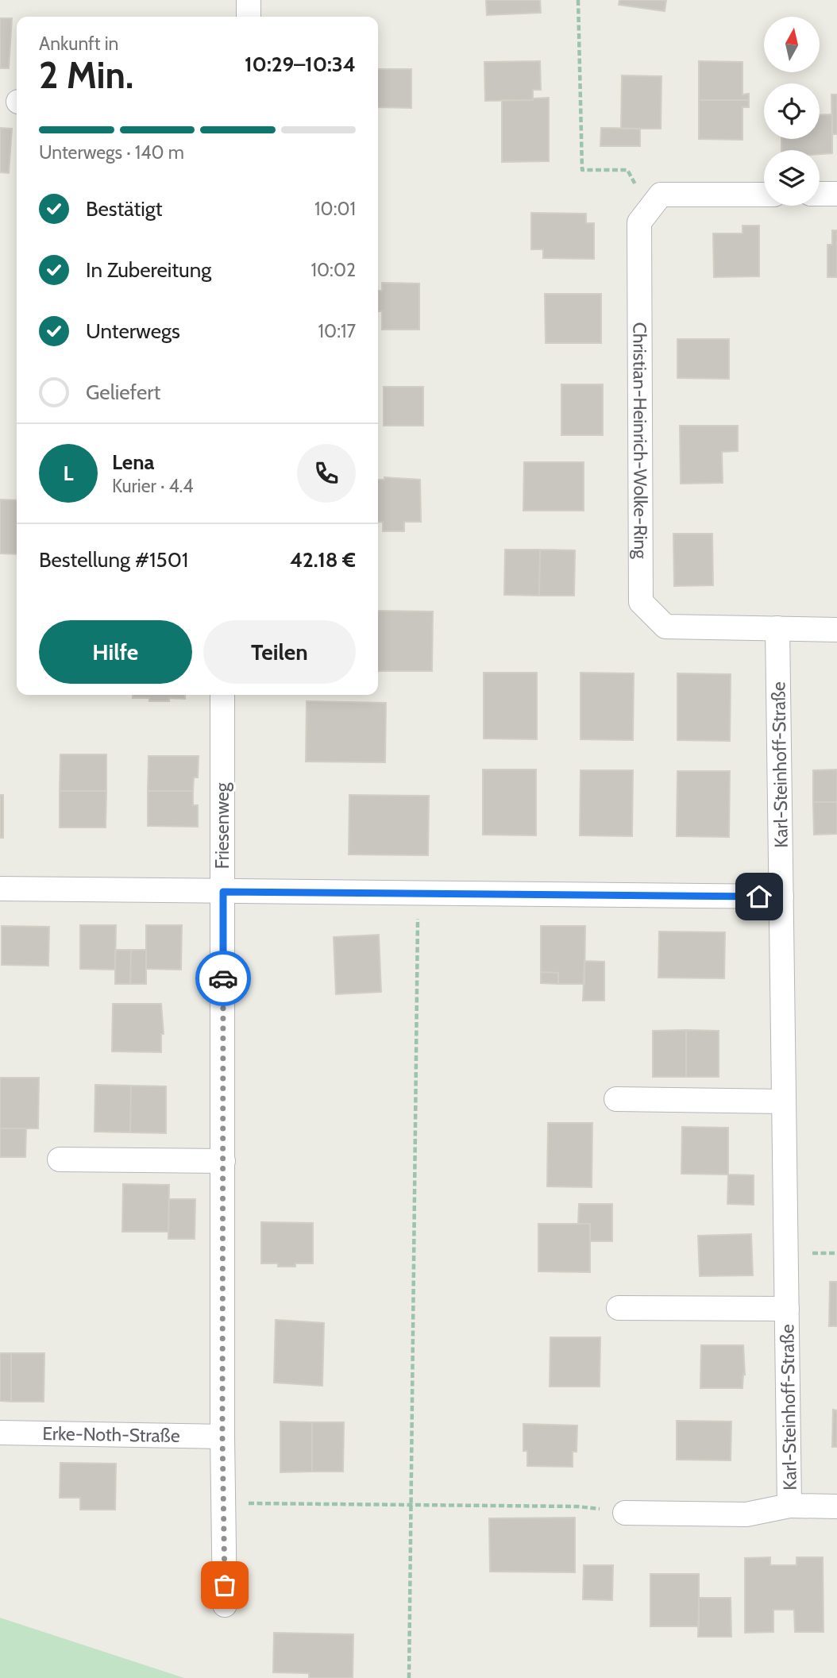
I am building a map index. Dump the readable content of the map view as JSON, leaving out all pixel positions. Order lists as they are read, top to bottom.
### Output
{
  "streets": {
    "street": [
      "Christian-Heinrich-Wolke-Ring",
      "Karl-Steinhoff-Straße",
      "Friesenweg",
      "Erke-Noth-Straße"
    ]
  },
  "crossings": [
    ["Christian-Heinrich-Wolke-Ring", "Karl-Steinhoff-Straße"],
    ["Friesenweg", "Erke-Noth-Straße"]
  ],
  "north": "top",
  "page": {
    "heading": ["2 Min.", "Ankunft in", "10:29–10:34"],
    "panel": [
      "Lena",
      "Kurier · 4.4",
      "Bestellung #1501",
      "42.18 €"
    ],
    "bar": "Unterwegs · 140 m",
    "list": [
      ["Bestätigt", "10:01"],
      ["In Zubereitung", "10:02"],
      ["Unterwegs", "10:17"],
      "Geliefert"
    ],
    "round": "L",
    "buttons": ["Hilfe", "Teilen"]
  }
}
